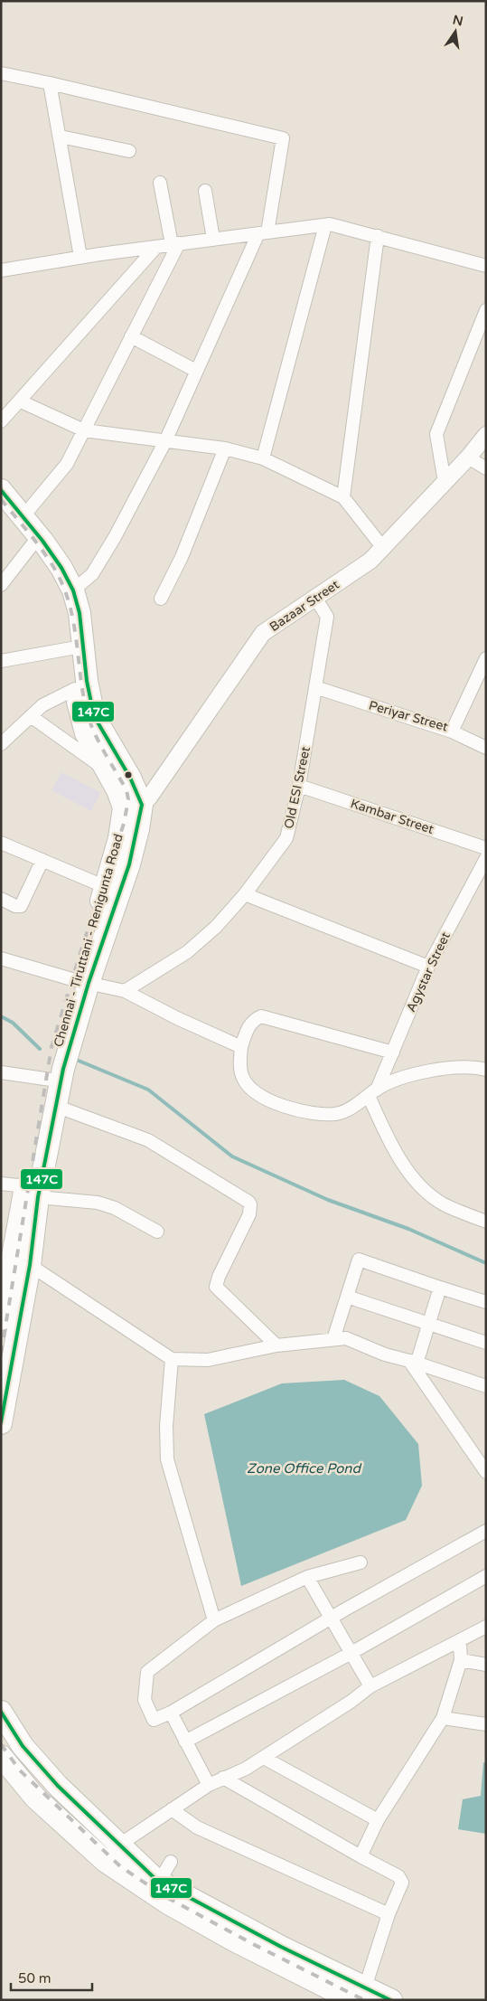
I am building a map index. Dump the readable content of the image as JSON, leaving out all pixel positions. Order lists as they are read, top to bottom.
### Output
{
  "streets": {
    "highway": ["Chennai - Tiruttani - Renigunta Road"],
    "street": [
      "Bazaar Street",
      "Periyar Street",
      "Old ESI Street",
      "Kambar Street",
      "Agystar Street"
    ]
  },
  "crossings": [
    ["Bazaar Street", "Old ESI Street"],
    ["Bazaar Street", "Chennai - Tiruttani - Renigunta Road"],
    ["Periyar Street", "Old ESI Street"],
    ["Old ESI Street", "Kambar Street"]
  ],
  "water": ["Zone Office Pond"],
  "lines": ["transit line 147C"],
  "scale_bar": "50 m",
  "north": "top"
}
